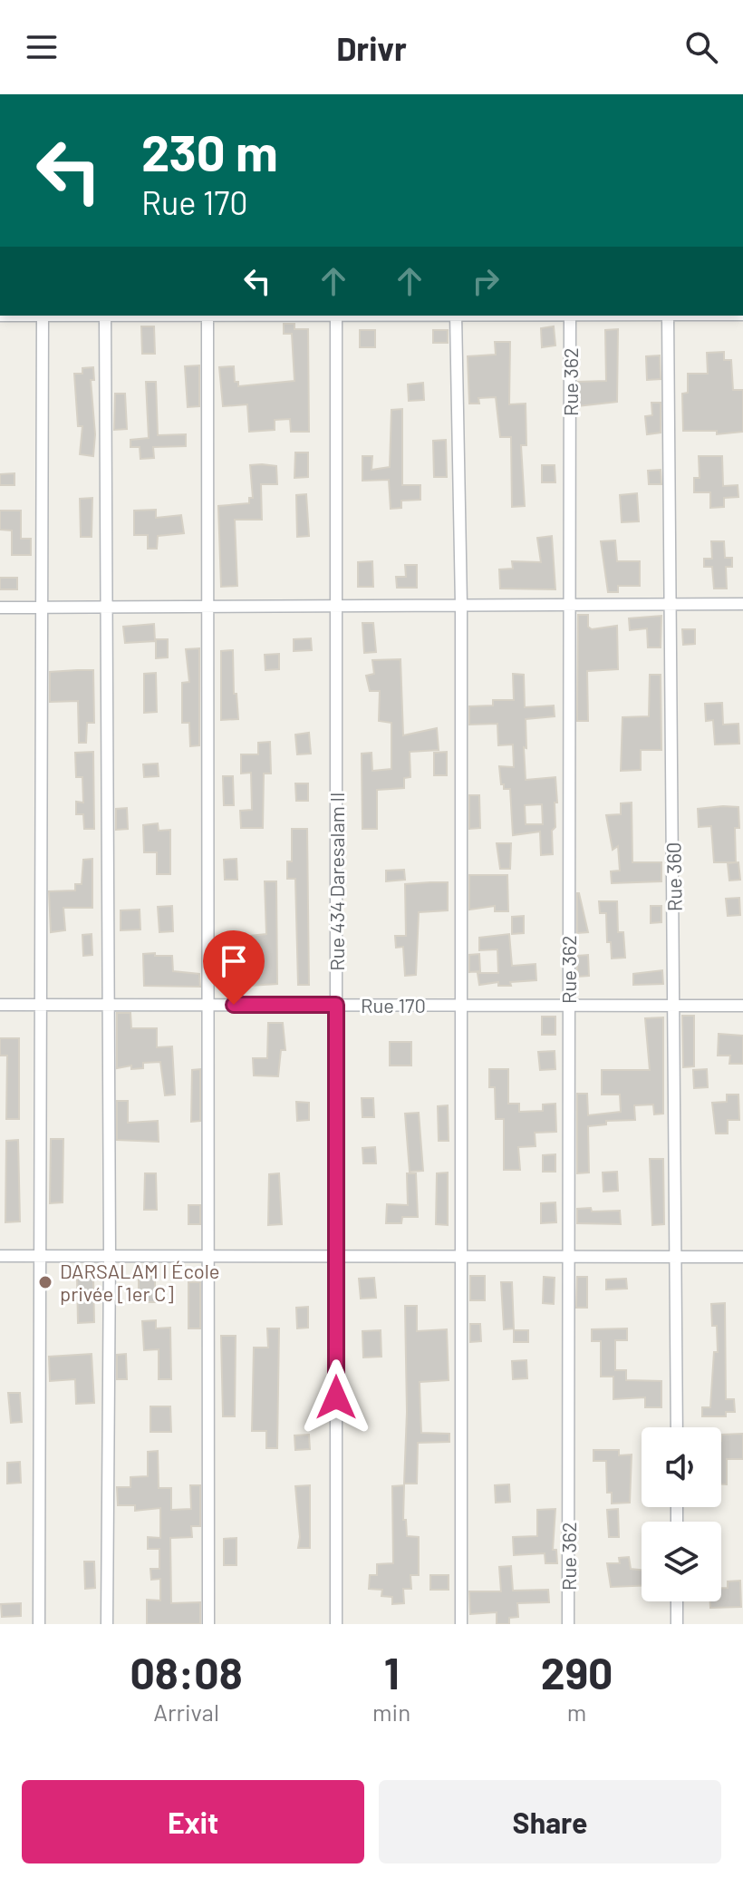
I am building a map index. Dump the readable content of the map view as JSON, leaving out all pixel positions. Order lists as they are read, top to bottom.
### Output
{
  "streets": {
    "street": [
      "Rue 362",
      "Rue 360",
      "Rue 434 Daresalam II",
      "Rue 170"
    ]
  },
  "crossings": [
    ["Rue 362", "Rue 170"],
    ["Rue 360", "Rue 170"],
    ["Rue 434 Daresalam II", "Rue 170"]
  ],
  "places": ["DARSALAM I École privée [1er C]"],
  "page": {
    "header": "Drivr",
    "turn": ["230 m", "Rue 170"],
    "eta": [
      "08:08",
      "Arrival",
      "1",
      "min",
      "290",
      "m"
    ],
    "buttons": ["Exit", "Share"]
  }
}
